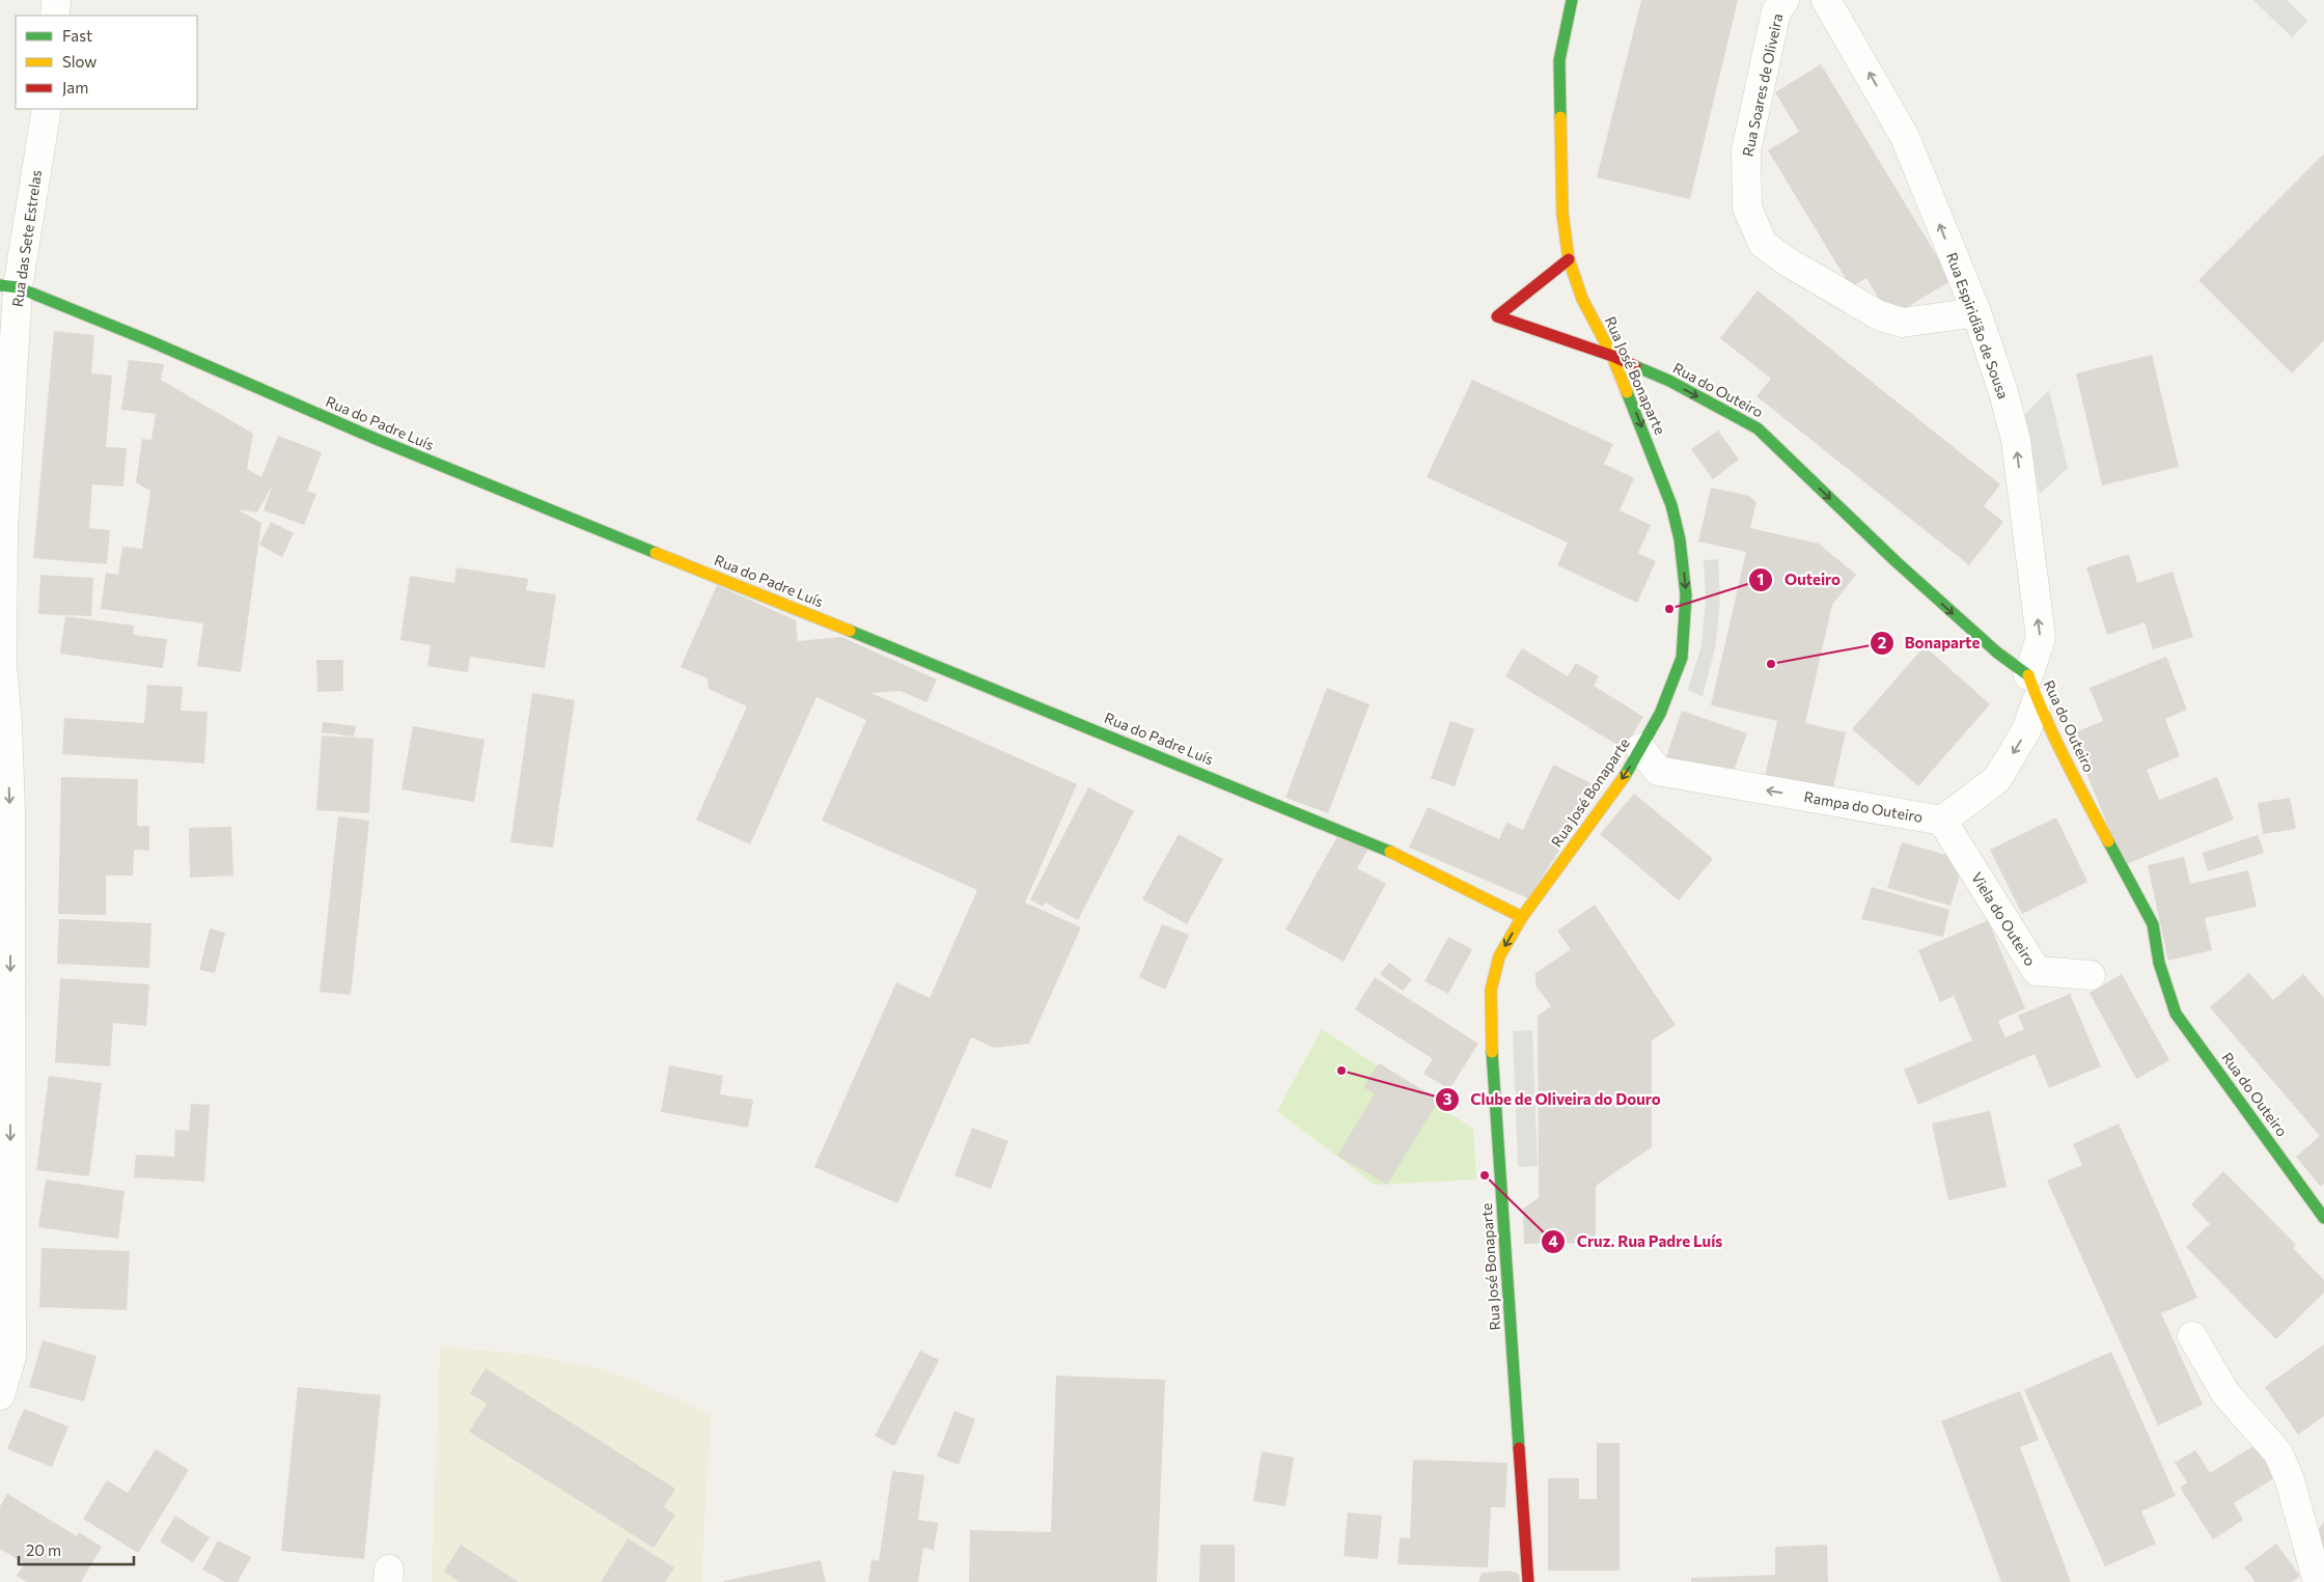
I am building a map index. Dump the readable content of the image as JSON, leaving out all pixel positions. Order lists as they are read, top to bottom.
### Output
{
  "streets": {
    "street": [
      "Rua Soares de Oliveira",
      "Rua das Sete Estrelas",
      "Rua Espiridião de Sousa",
      "Rua José Bonaparte",
      "Rua do Outeiro",
      "Rua do Padre Luís",
      "Rampa do Outeiro",
      "Viela do Outeiro"
    ]
  },
  "crossings": [
    ["Rua Soares de Oliveira", "Rua Espiridião de Sousa"],
    ["Rua das Sete Estrelas", "Rua do Padre Luís"],
    ["Rua Espiridião de Sousa", "Rua do Outeiro"],
    ["Rua Espiridião de Sousa", "Rampa do Outeiro"],
    ["Rua José Bonaparte", "Rua do Outeiro"],
    ["Rua José Bonaparte", "Rua do Padre Luís"],
    ["Rua José Bonaparte", "Rampa do Outeiro"],
    ["Rua do Outeiro", "Rampa do Outeiro"],
    ["Rampa do Outeiro", "Viela do Outeiro"]
  ],
  "one_way": [
    "Rua das Sete Estrelas",
    "Rua Espiridião de Sousa",
    "Rua José Bonaparte",
    "Rua do Outeiro",
    "Rampa do Outeiro"
  ],
  "places": [
    "Outeiro",
    "Bonaparte",
    "Clube de Oliveira do Douro",
    "Cruz. Rua Padre Luís"
  ],
  "legend": ["Fast", "Slow", "Jam"],
  "scale_bar": "20 m"
}
